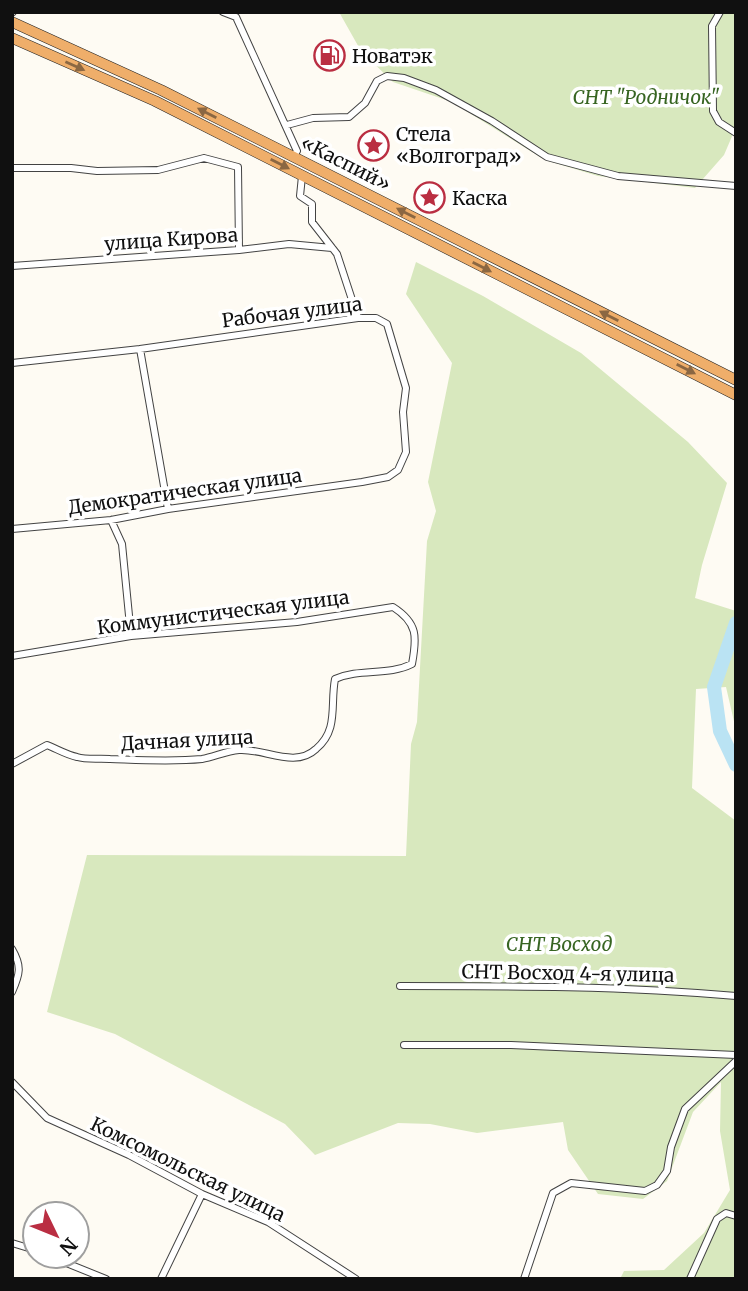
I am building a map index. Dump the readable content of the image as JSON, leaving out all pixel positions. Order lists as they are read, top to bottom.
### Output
{
  "streets": {
    "highway": ["«Каспий»"],
    "street": [
      "улица Кирова",
      "Рабочая улица",
      "Демократическая улица",
      "Коммунистическая улица",
      "Дачная улица",
      "СНТ Восход 4-я улица",
      "Комсомольская улица"
    ]
  },
  "crossings": [
    ["Рабочая улица", "Демократическая улица"],
    ["Коммунистическая улица", "Дачная улица"]
  ],
  "parks": ["СНТ \"Родничок\"", "СНТ Восход"],
  "places": {
    "fuel station": ["Новатэк"],
    "place": ["Стела «Волгоград»", "Каска"]
  },
  "north": "bottom right"
}
